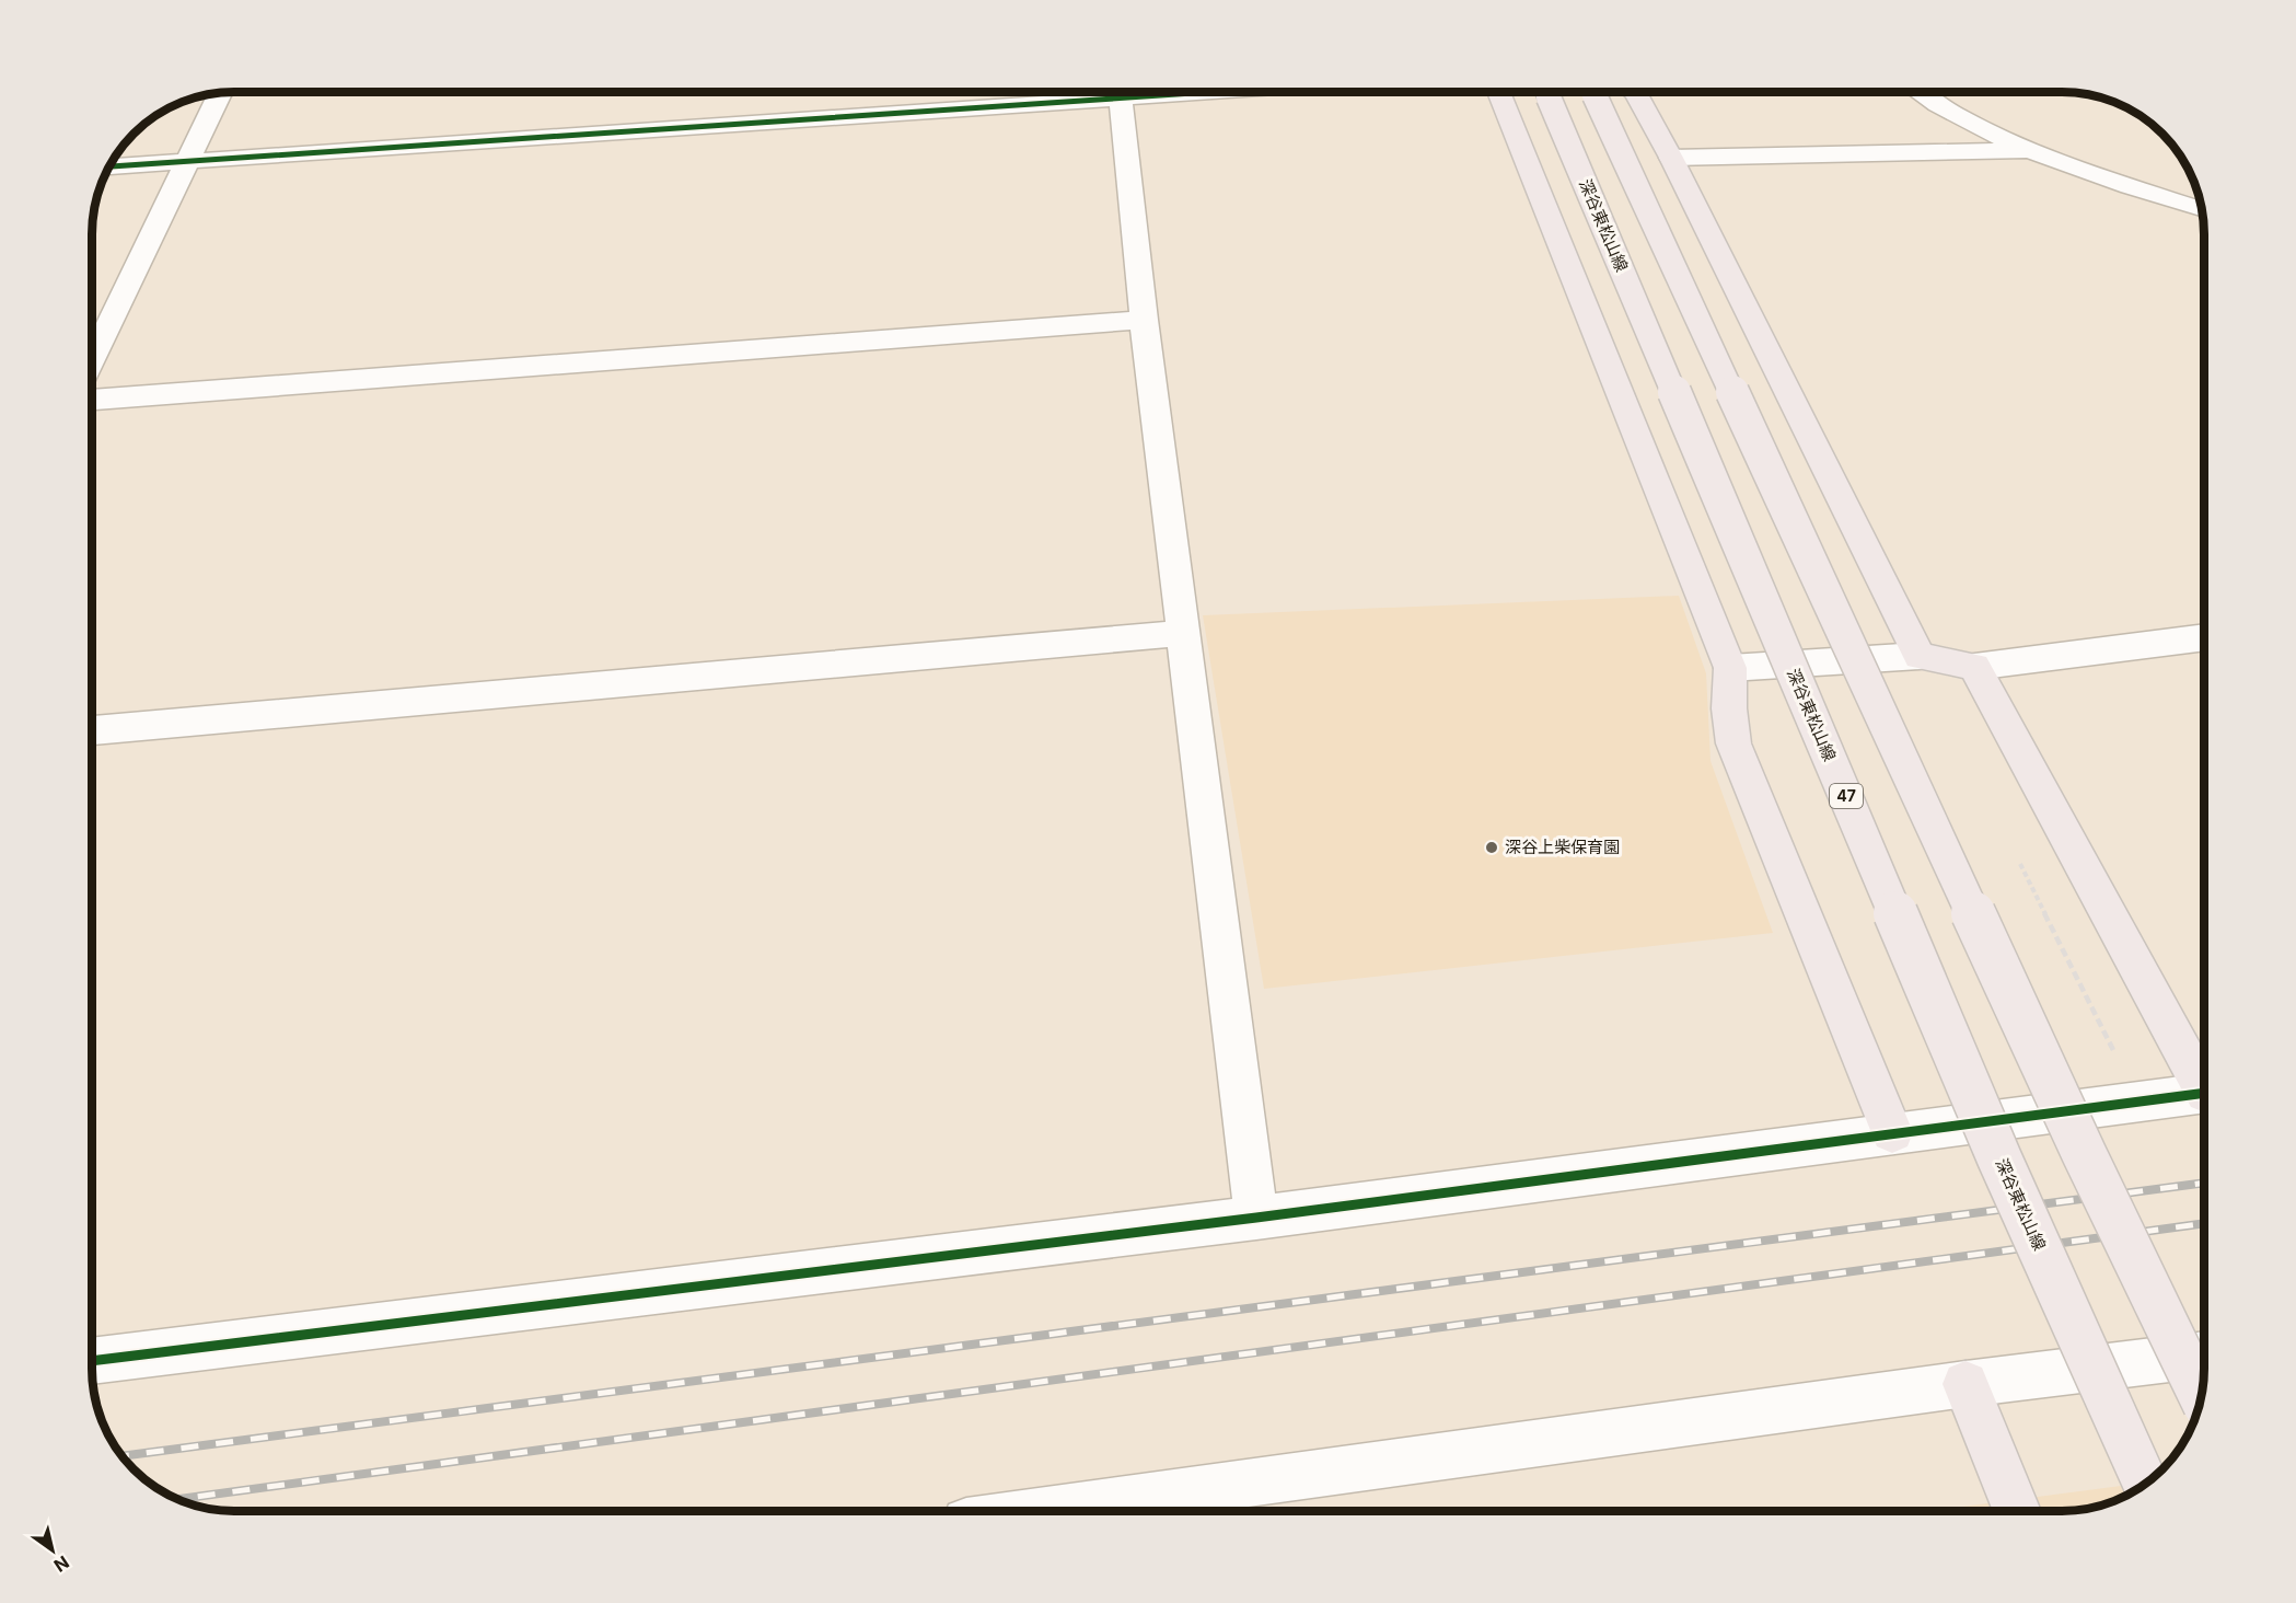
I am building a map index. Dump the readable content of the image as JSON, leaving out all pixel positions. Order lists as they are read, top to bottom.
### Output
{
  "streets": {
    "main road": ["深谷東松山線", "47"]
  },
  "places": ["深谷上柴保育園"],
  "north": "bottom right"
}
